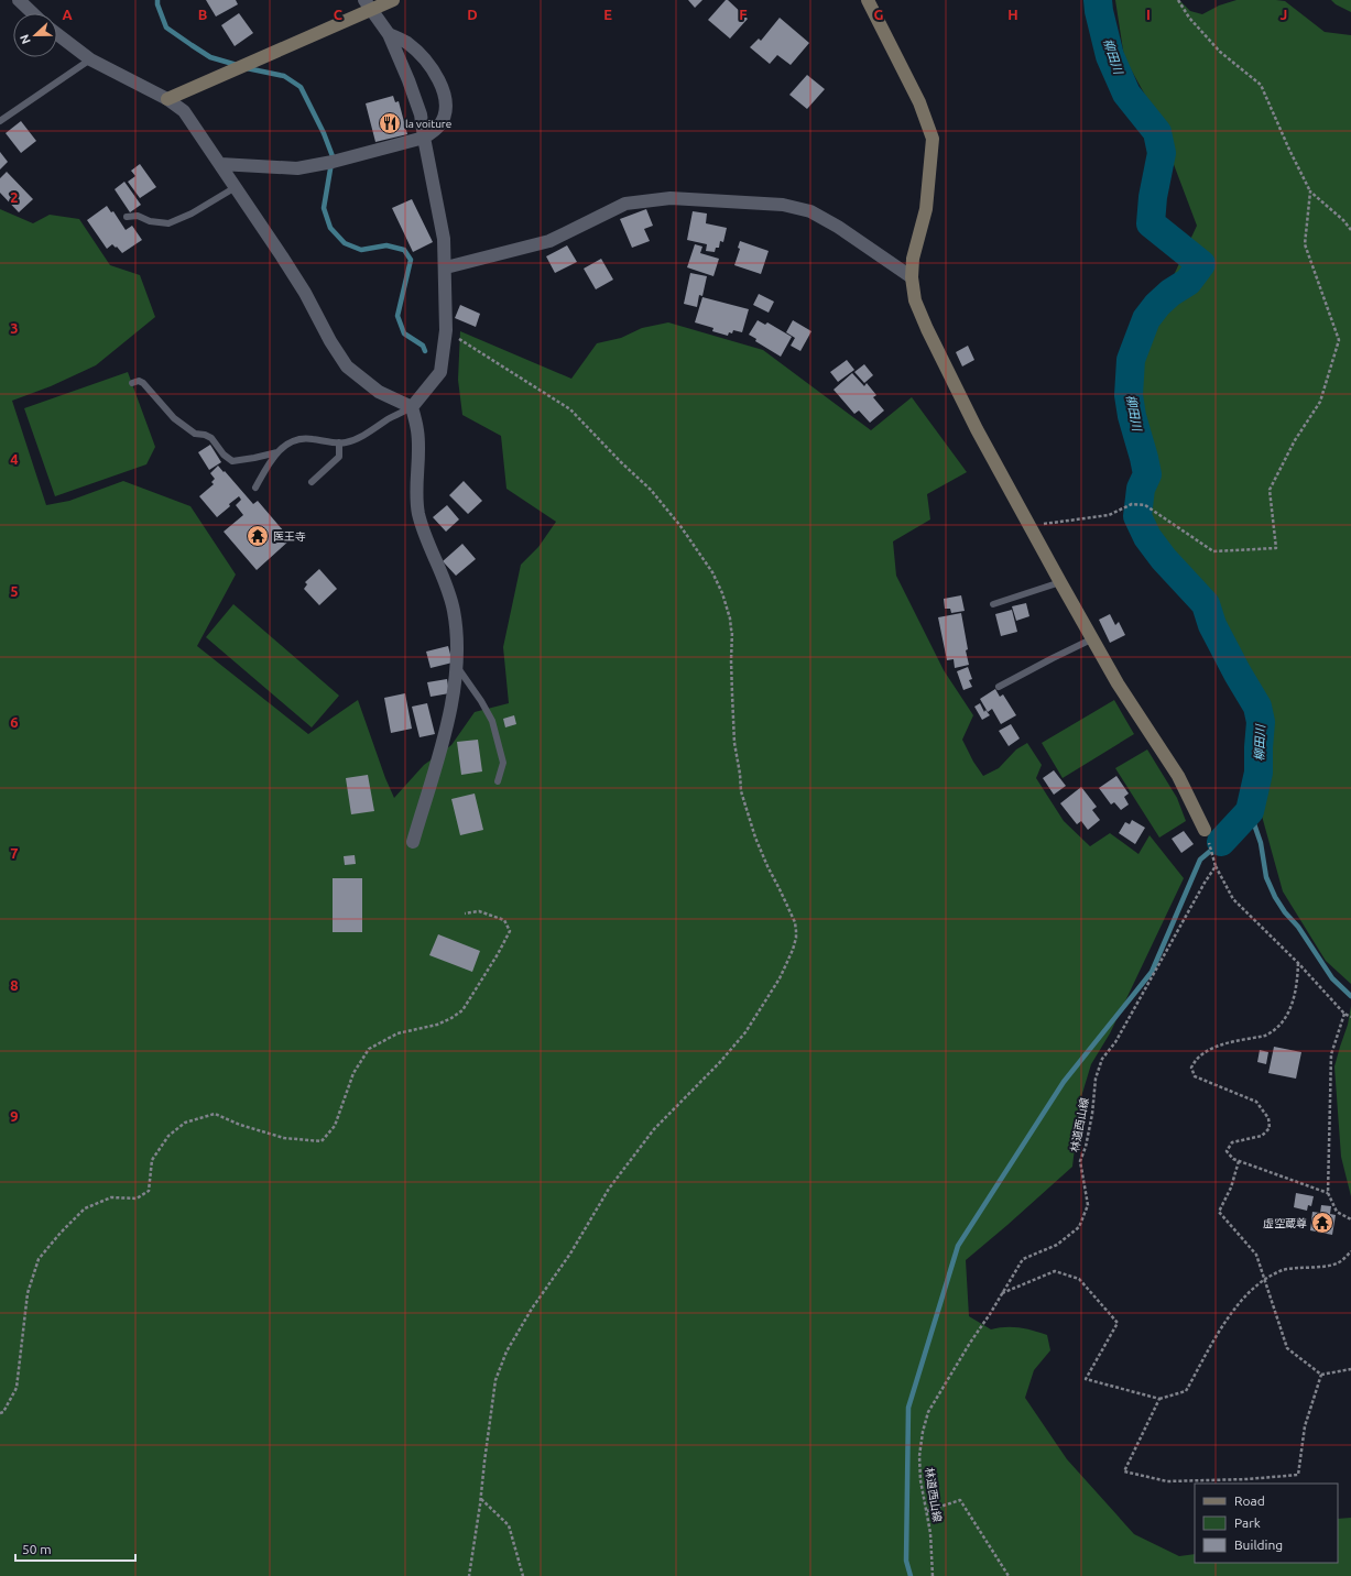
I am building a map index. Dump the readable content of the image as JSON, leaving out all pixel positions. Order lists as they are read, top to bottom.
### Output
{
  "streets": {
    "path": ["林道西山線"]
  },
  "water": ["柳田川"],
  "places": {
    "restaurant": ["la voiture"],
    "temple": ["医王寺", "虚空蔵尊"]
  },
  "legend": ["Road", "Park", "Building"],
  "scale_bar": "50 m",
  "north": "left",
  "grid": {
    "columns": [
      "A",
      "B",
      "C",
      "D",
      "E",
      "F",
      "G",
      "H",
      "I",
      "J"
    ],
    "rows": [
      "2",
      "3",
      "4",
      "5",
      "6",
      "7",
      "8",
      "9"
    ]
  }
}
